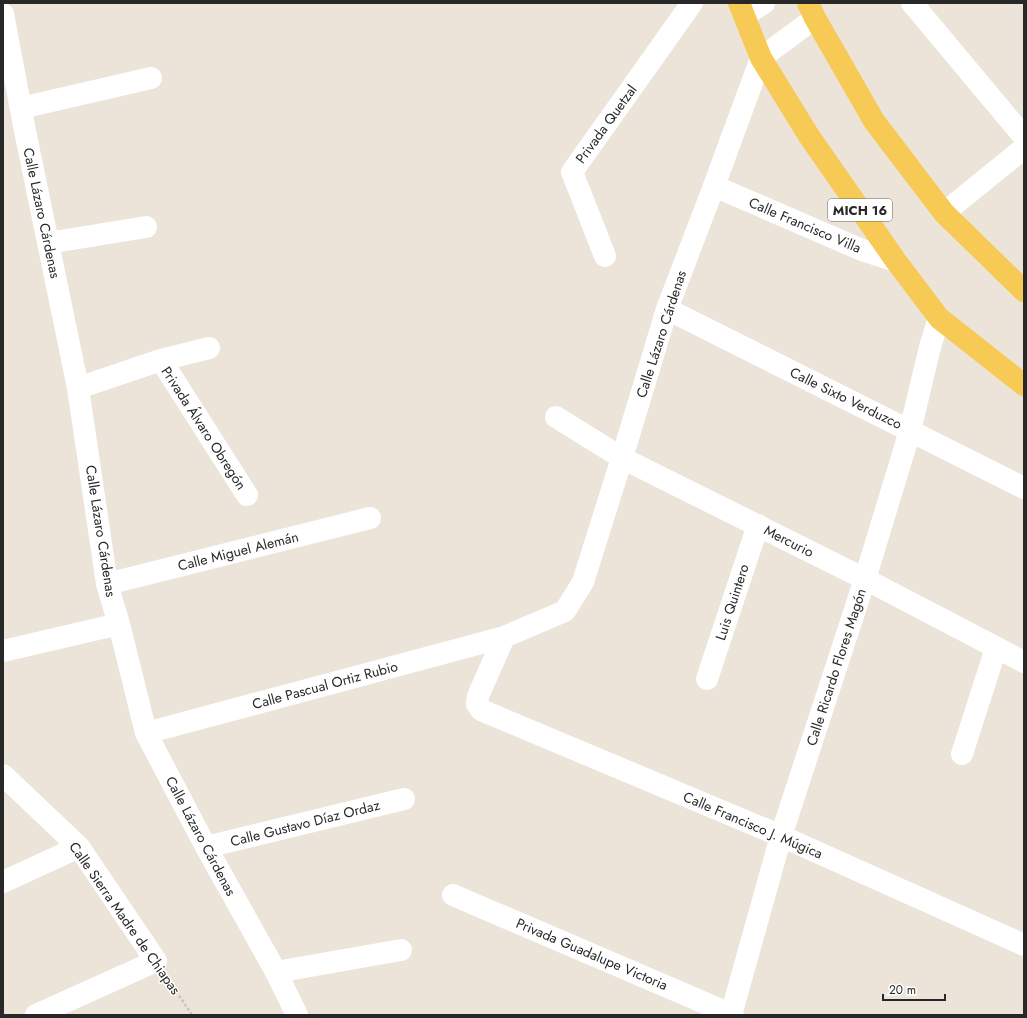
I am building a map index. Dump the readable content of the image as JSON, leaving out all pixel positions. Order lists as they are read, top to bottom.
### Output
{
  "streets": {
    "main road": ["MICH 16"],
    "street": [
      "Privada Quetzal",
      "Calle Lázaro Cárdenas",
      "Calle Francisco Villa",
      "Calle Sixto Verduzco",
      "Privada Álvaro Obregón",
      "Mercurio",
      "Calle Miguel Alemán",
      "Luis Quintero",
      "Calle Ricardo Flores Magón",
      "Calle Pascual Ortiz Rubio",
      "Calle Gustavo Díaz Ordaz",
      "Calle Francisco J. Múgica",
      "Calle Sierra Madre de Chiapas",
      "Privada Guadalupe Victoria"
    ]
  },
  "crossings": [
    ["MICH 16", "Calle Lázaro Cárdenas"],
    ["MICH 16", "Calle Francisco Villa"],
    ["MICH 16", "Calle Ricardo Flores Magón"],
    ["Calle Lázaro Cárdenas", "Calle Francisco Villa"],
    ["Calle Lázaro Cárdenas", "Calle Sixto Verduzco"],
    ["Calle Lázaro Cárdenas", "Mercurio"],
    ["Calle Lázaro Cárdenas", "Calle Miguel Alemán"],
    ["Calle Lázaro Cárdenas", "Calle Pascual Ortiz Rubio"],
    ["Calle Lázaro Cárdenas", "Calle Gustavo Díaz Ordaz"],
    ["Calle Lázaro Cárdenas", "Calle Francisco J. Múgica"],
    ["Calle Sixto Verduzco", "Calle Ricardo Flores Magón"],
    ["Mercurio", "Luis Quintero"],
    ["Mercurio", "Calle Ricardo Flores Magón"],
    ["Calle Ricardo Flores Magón", "Calle Francisco J. Múgica"],
    ["Calle Ricardo Flores Magón", "Privada Guadalupe Victoria"],
    ["Calle Pascual Ortiz Rubio", "Calle Francisco J. Múgica"]
  ],
  "scale_bar": "20 m"
}
